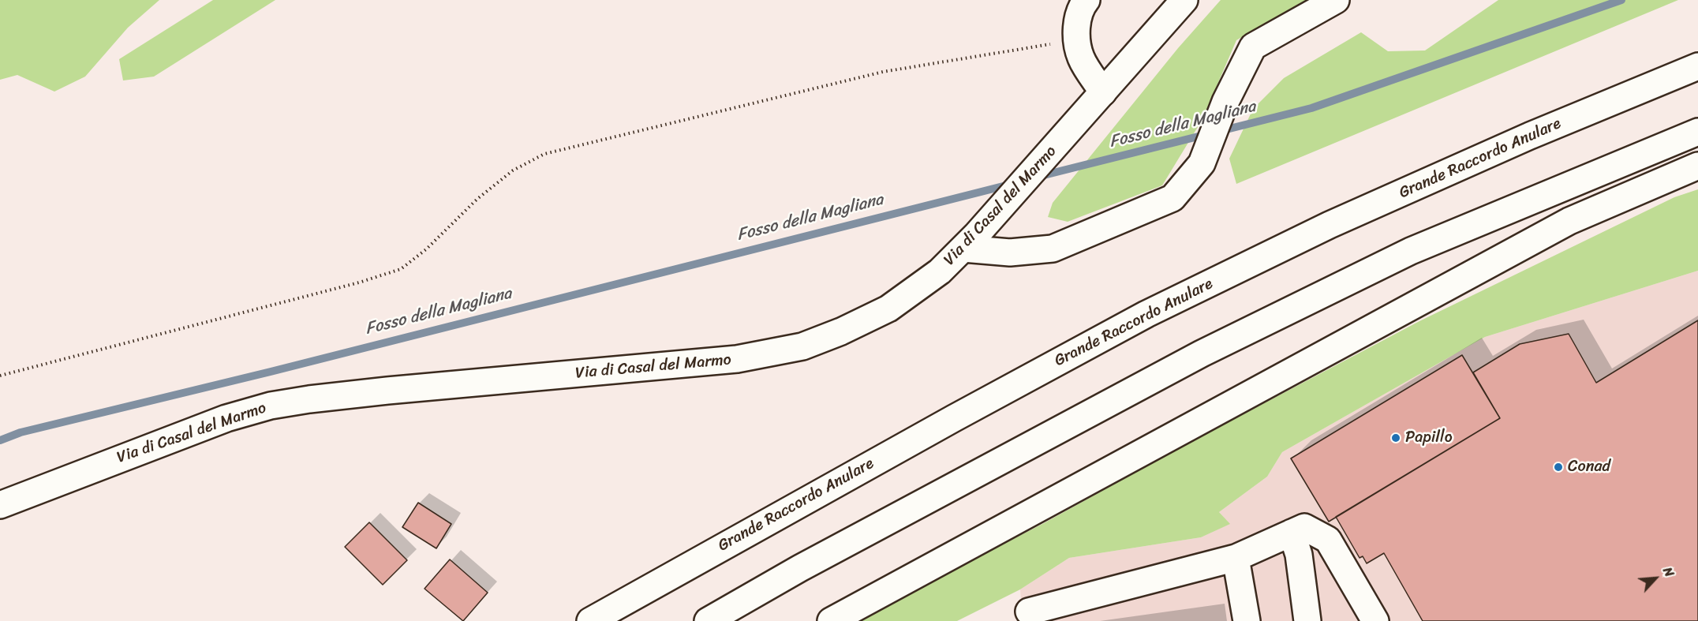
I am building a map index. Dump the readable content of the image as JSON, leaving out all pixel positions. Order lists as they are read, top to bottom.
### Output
{
  "streets": {
    "main road": ["Grande Raccordo Anulare", "Via di Casal del Marmo"]
  },
  "water": ["Fosso della Magliana"],
  "places": ["Papillo", "Conad"],
  "north": "top right"
}
